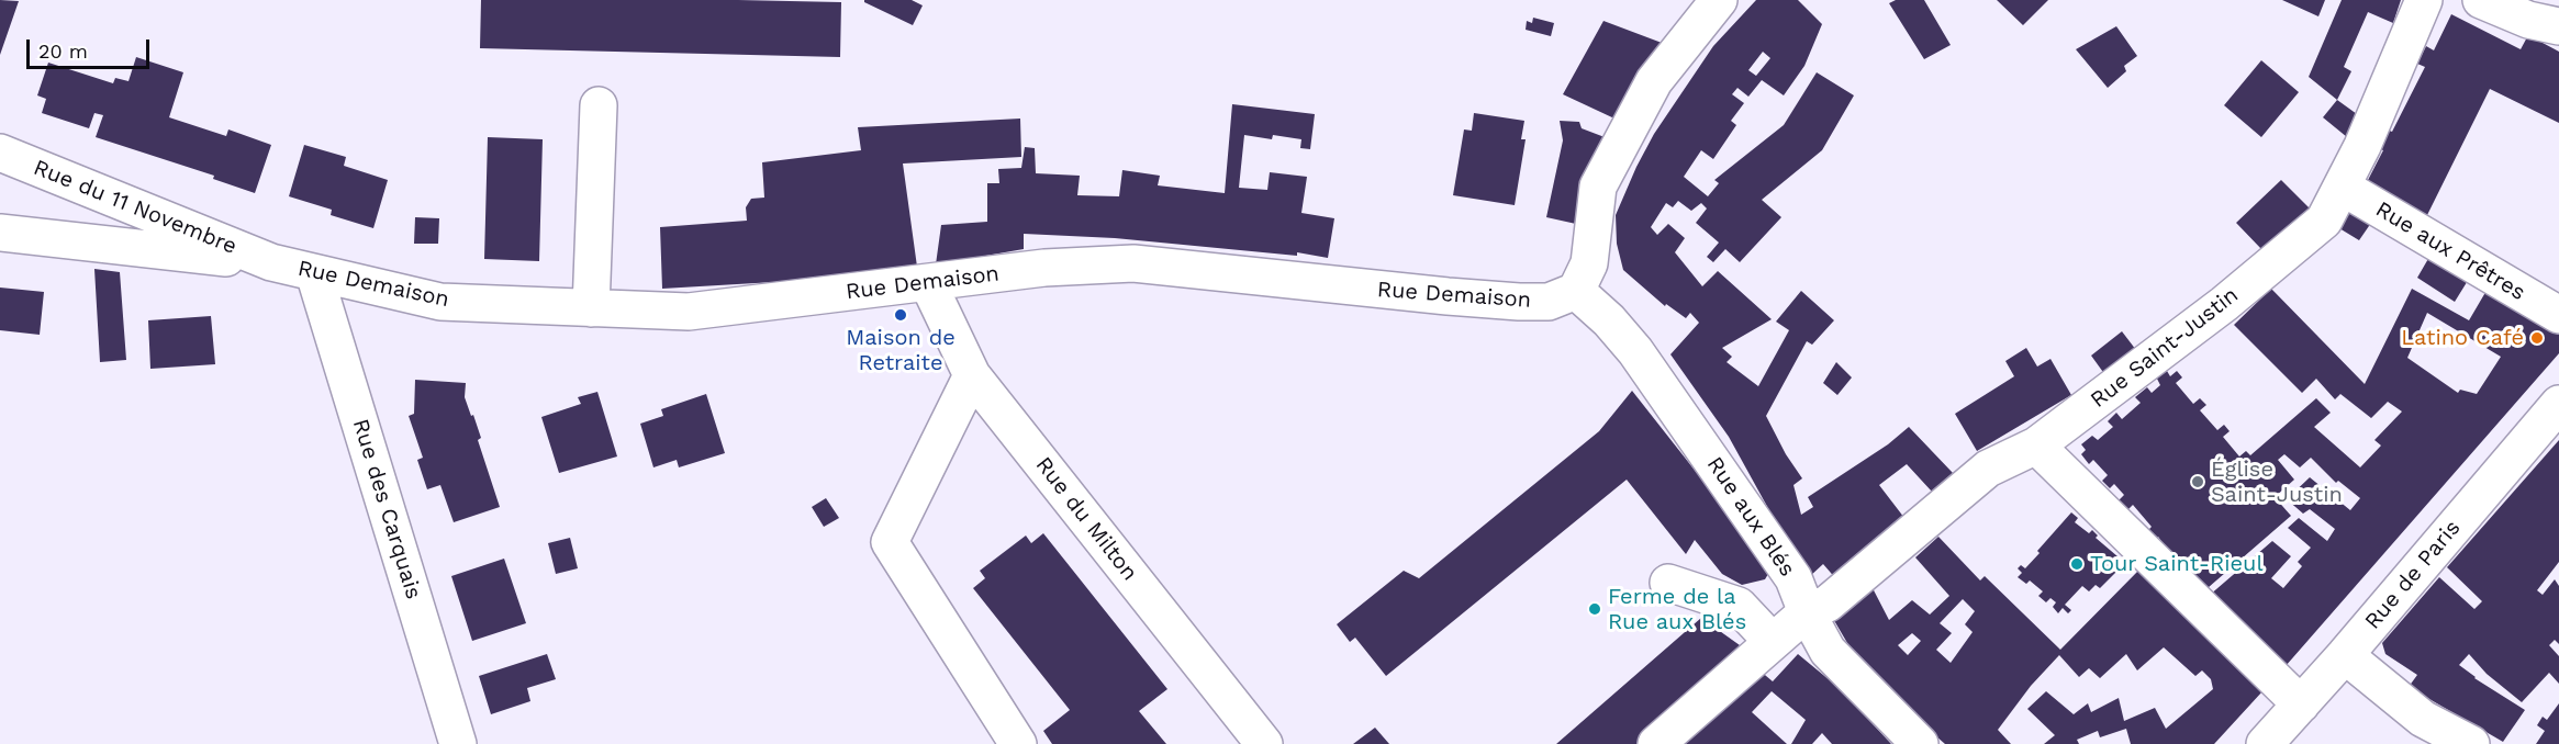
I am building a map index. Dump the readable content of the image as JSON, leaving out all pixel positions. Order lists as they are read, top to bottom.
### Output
{
  "streets": {
    "street": [
      "Rue du 11 Novembre",
      "Rue aux Prêtres",
      "Rue Demaison",
      "Rue Saint-Justin",
      "Rue des Carquais",
      "Rue aux Blés",
      "Rue du Milton",
      "Rue de Paris"
    ]
  },
  "crossings": [
    ["Rue du 11 Novembre", "Rue Demaison"],
    ["Rue aux Prêtres", "Rue Saint-Justin"],
    ["Rue Demaison", "Rue des Carquais"],
    ["Rue Demaison", "Rue aux Blés"],
    ["Rue Demaison", "Rue du Milton"],
    ["Rue Saint-Justin", "Rue aux Blés"]
  ],
  "places": [
    "Maison de Retraite",
    "Latino Café",
    "Église Saint-Justin",
    "Tour Saint-Rieul",
    "Ferme de la Rue aux Blés"
  ],
  "scale_bar": "20 m"
}
